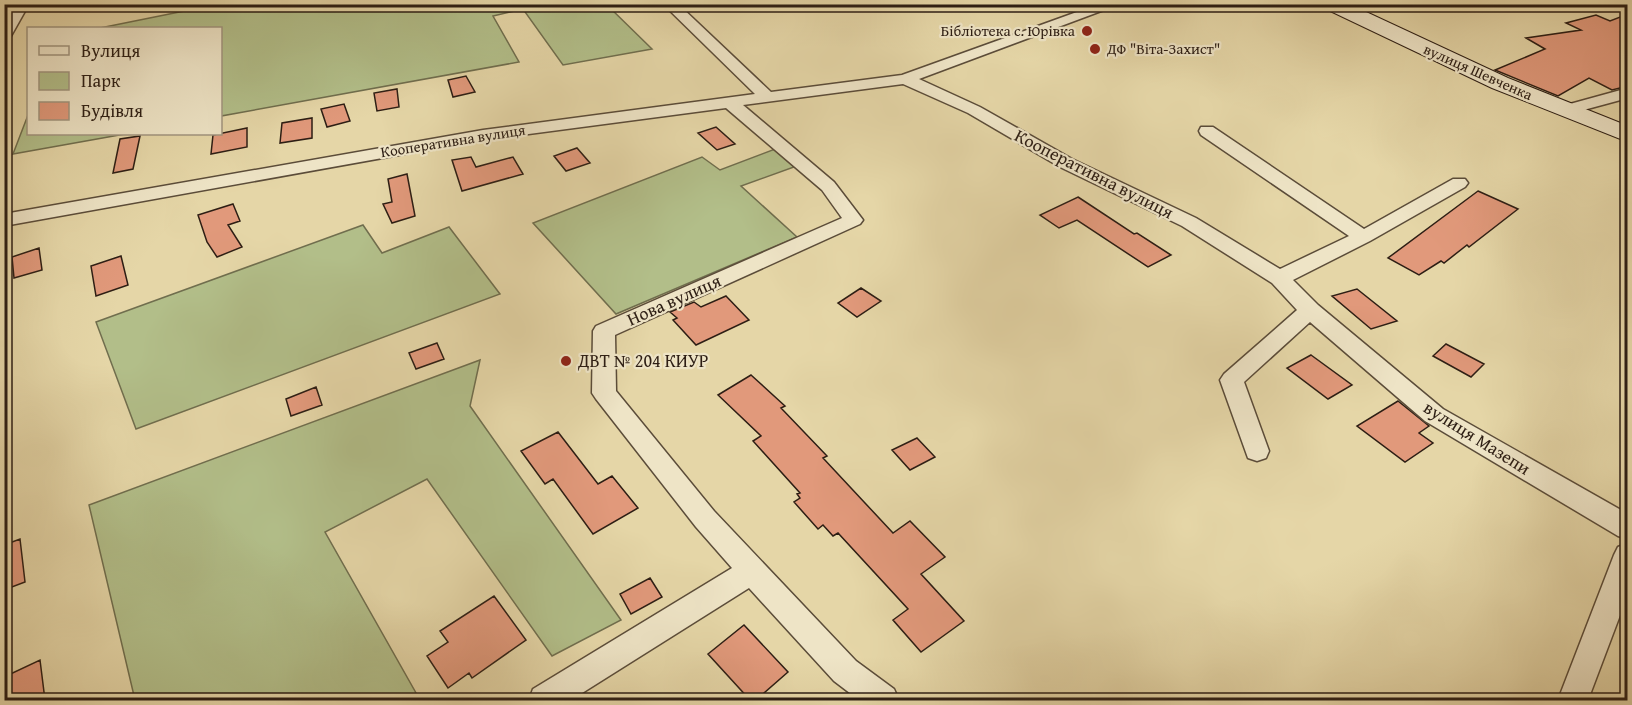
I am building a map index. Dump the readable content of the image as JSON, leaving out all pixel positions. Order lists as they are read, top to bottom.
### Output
{
  "streets": {
    "street": [
      "вулиця Шевченка",
      "Кооперативна вулиця",
      "Нова вулиця",
      "вулиця Мазепи"
    ]
  },
  "crossings": [
    ["Кооперативна вулиця", "Нова вулиця"],
    ["Кооперативна вулиця", "вулиця Мазепи"]
  ],
  "places": ["Бібліотека с. Юрівка", "ДФ \"Віта-Захист\"", "ДВТ № 204 КИУР"],
  "legend": ["Вулиця", "Парк", "Будівля"]
}
